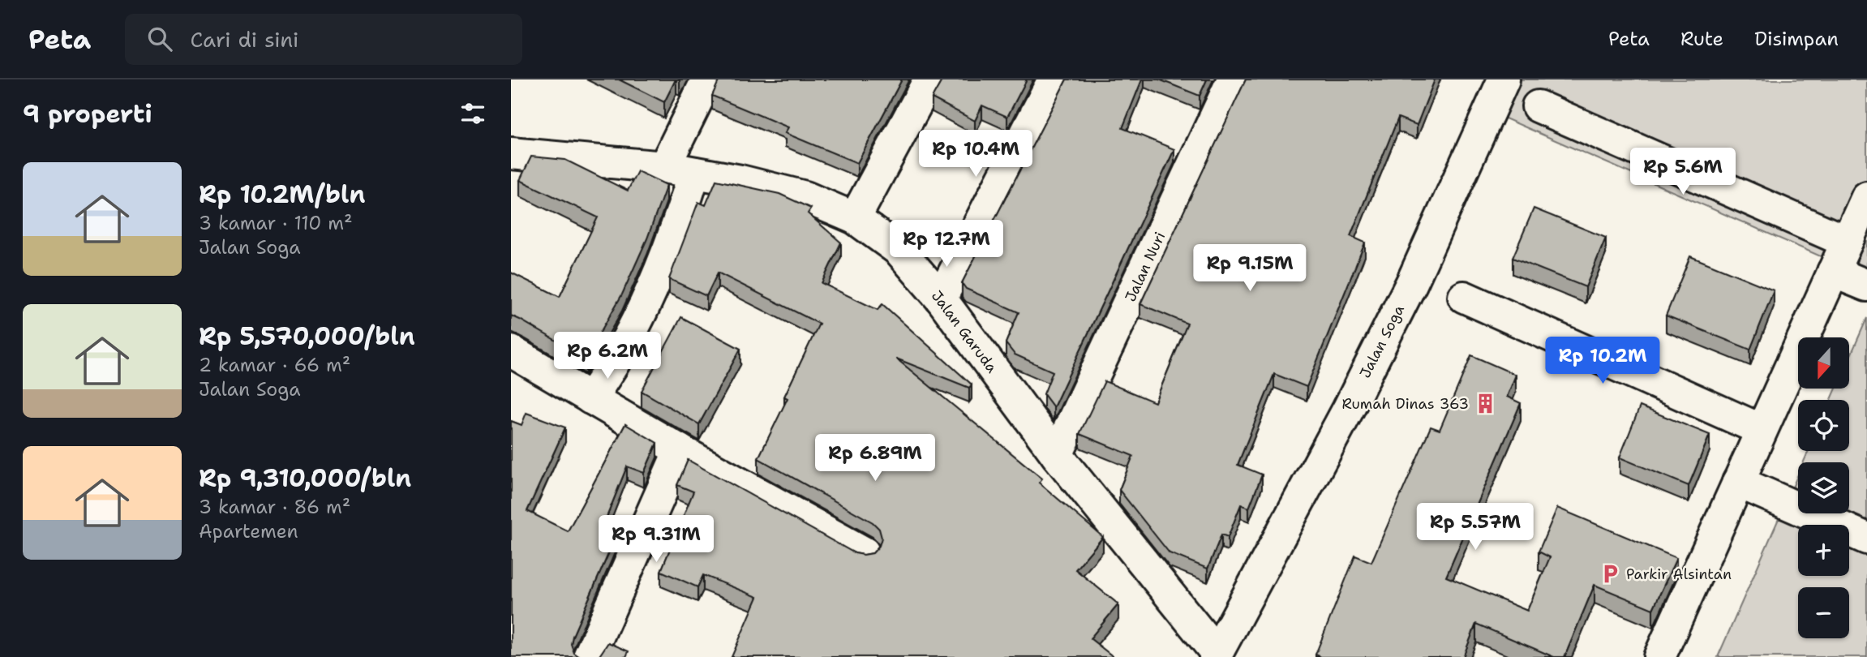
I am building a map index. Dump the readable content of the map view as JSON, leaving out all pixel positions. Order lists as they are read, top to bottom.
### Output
{
  "streets": {
    "street": ["Jalan Nuri", "Jalan Garuda", "Jalan Soga"]
  },
  "crossings": [
    ["Jalan Nuri", "Jalan Garuda"],
    ["Jalan Garuda", "Jalan Soga"]
  ],
  "places": {
    "building": ["Rumah Dinas 363"],
    "parking": ["Parkir Alsintan"]
  },
  "north": "bottom",
  "page": {
    "header": "Peta",
    "search": "Cari di sini",
    "nav": ["Peta", "Rute", "Disimpan"],
    "heading": "9 properti",
    "price": [
      "Rp 10.4M",
      "Rp 5.6M",
      "Rp 12.7M",
      "Rp 9.15M",
      "Rp 6.2M",
      "Rp 10.2M",
      "Rp 6.89M",
      "Rp 5.57M",
      "Rp 9.31M"
    ],
    "list": [
      {
        "name": "Rp 10.2M/bln",
        "note": "3 kamar · 110 m² · Jalan Soga"
      },
      {
        "name": "Rp 5,570,000/bln",
        "note": "2 kamar · 66 m² · Jalan Soga"
      },
      {
        "name": "Rp 9,310,000/bln",
        "note": "3 kamar · 86 m² · Apartemen"
      }
    ],
    "map_buttons": ["+", "−"]
  }
}
